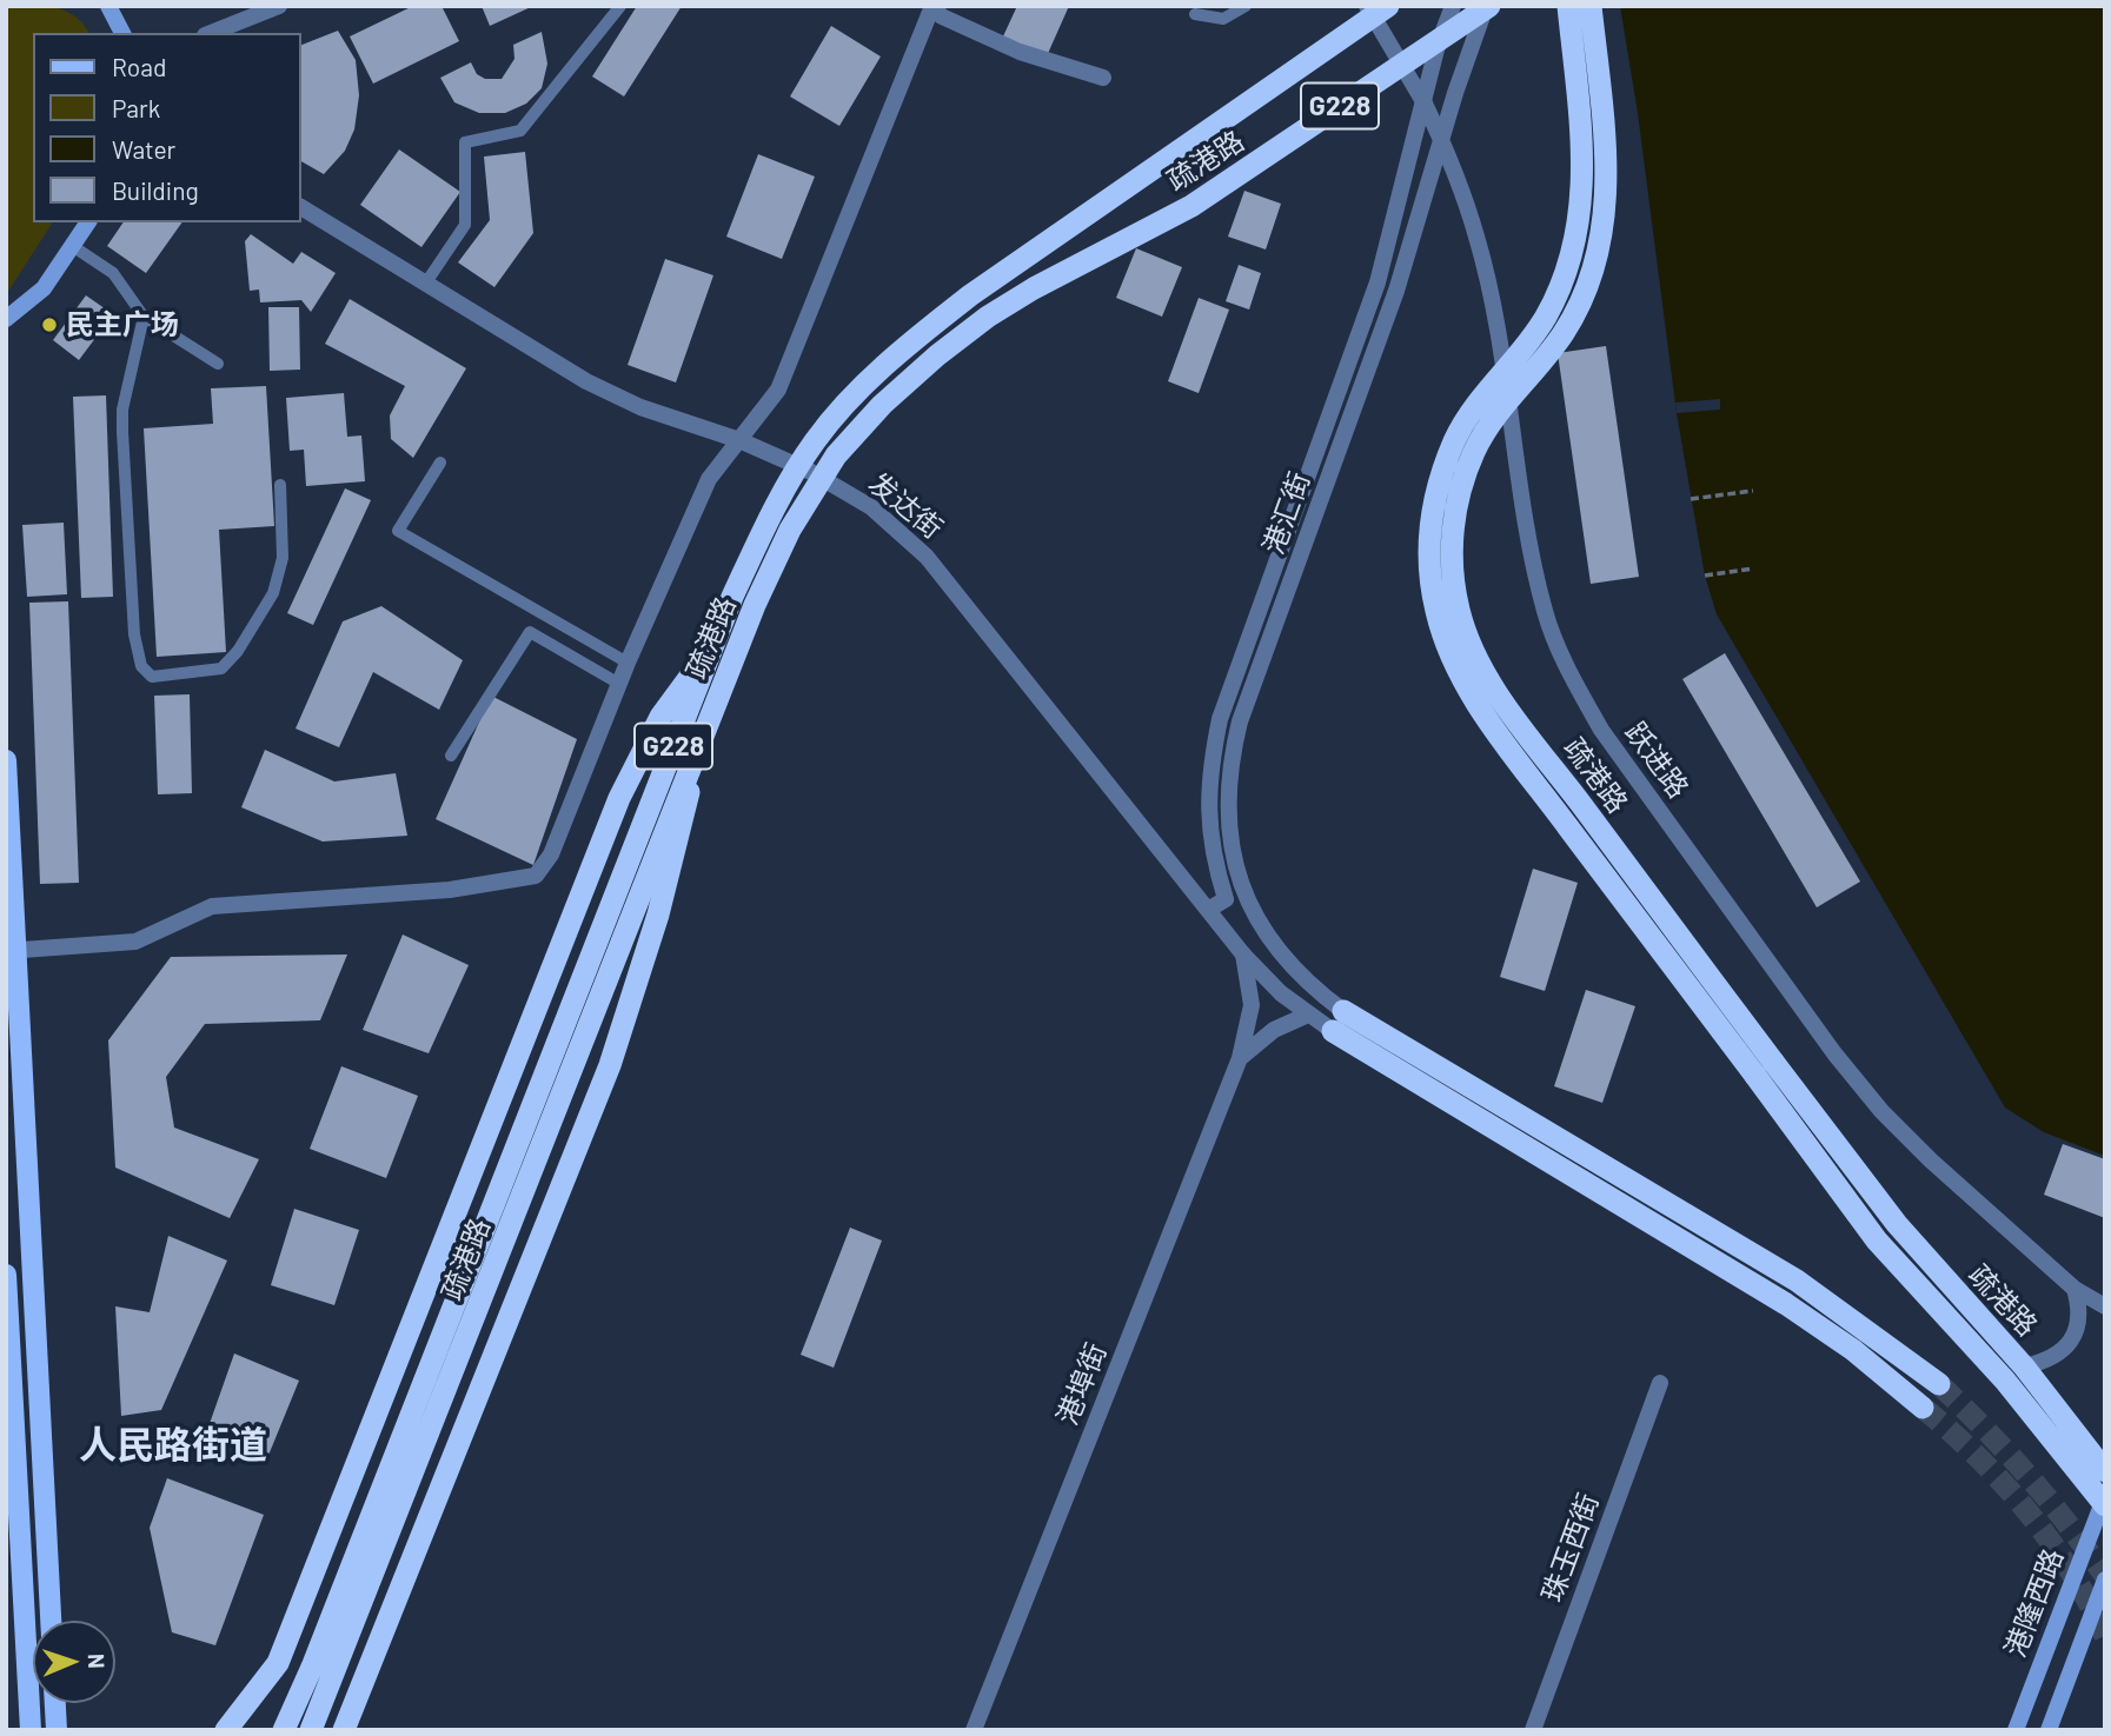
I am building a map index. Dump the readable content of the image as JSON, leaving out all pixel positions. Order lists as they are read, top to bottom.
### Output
{
  "streets": {
    "highway": ["G228", "疏港路"],
    "main road": ["港隆西路"],
    "street": [
      "发达街",
      "港汇街",
      "跃进路",
      "港埠街",
      "珠玉西街"
    ]
  },
  "crossings": [
    ["疏港路", "港汇街"],
    ["疏港路", "港隆西路"],
    ["发达街", "港汇街"],
    ["发达街", "港埠街"],
    ["港汇街", "跃进路"]
  ],
  "districts": ["人民路街道"],
  "places": ["民主广场"],
  "legend": [
    "Road",
    "Park",
    "Water",
    "Building"
  ],
  "north": "right"
}
